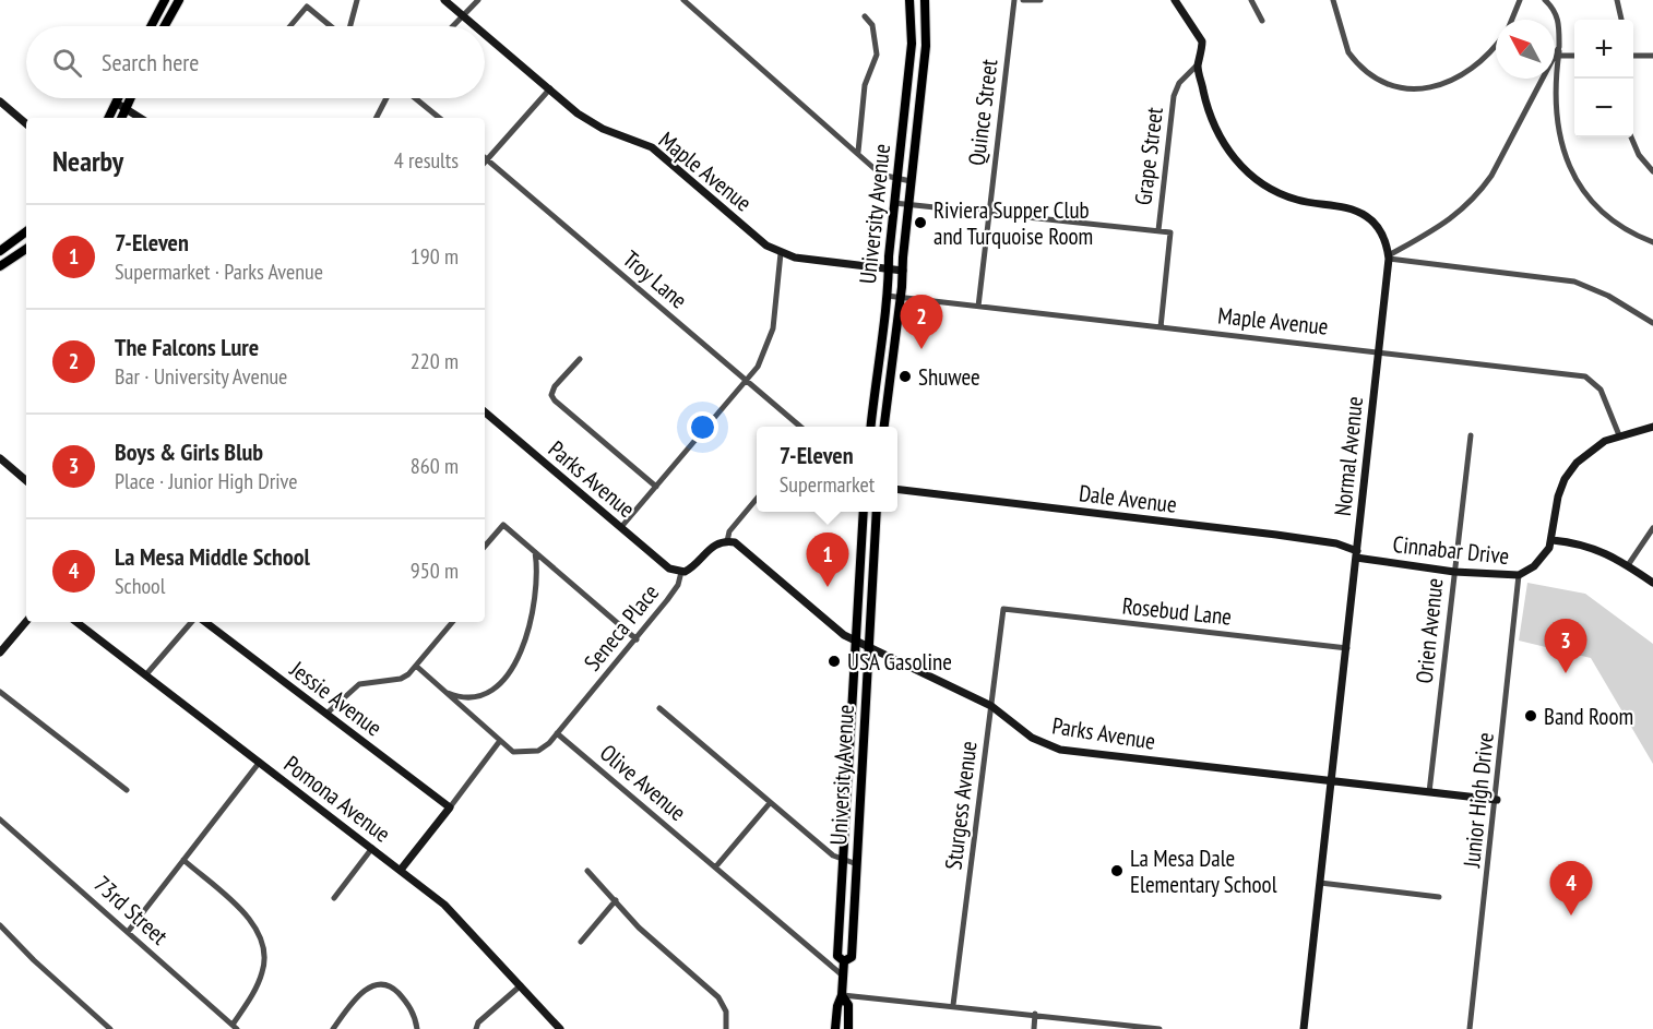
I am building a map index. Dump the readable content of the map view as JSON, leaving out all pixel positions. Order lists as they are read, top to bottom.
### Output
{
  "streets": {
    "main road": ["University Avenue"],
    "street": [
      "Quince Street",
      "Grape Street",
      "Maple Avenue",
      "Troy Lane",
      "Normal Avenue",
      "Parks Avenue",
      "Dale Avenue",
      "Cinnabar Drive",
      "Rosebud Lane",
      "Seneca Place",
      "Orien Avenue",
      "Jessie Avenue",
      "Olive Avenue",
      "Pomona Avenue",
      "Junior High Drive",
      "Sturgess Avenue",
      "73rd Street"
    ]
  },
  "crossings": [
    ["Quince Street", "Maple Avenue"],
    ["Grape Street", "Maple Avenue"],
    ["Grape Street", "Normal Avenue"],
    ["Maple Avenue", "University Avenue"],
    ["Maple Avenue", "Normal Avenue"],
    ["Maple Avenue", "Cinnabar Drive"],
    ["University Avenue", "Parks Avenue"],
    ["University Avenue", "Olive Avenue"],
    ["Normal Avenue", "Parks Avenue"],
    ["Normal Avenue", "Dale Avenue"],
    ["Normal Avenue", "Cinnabar Drive"],
    ["Normal Avenue", "Rosebud Lane"],
    ["Parks Avenue", "Seneca Place"],
    ["Parks Avenue", "Orien Avenue"],
    ["Parks Avenue", "Junior High Drive"],
    ["Parks Avenue", "Sturgess Avenue"],
    ["Dale Avenue", "Cinnabar Drive"],
    ["Cinnabar Drive", "Orien Avenue"],
    ["Cinnabar Drive", "Junior High Drive"],
    ["Rosebud Lane", "Sturgess Avenue"],
    ["Seneca Place", "Olive Avenue"]
  ],
  "places": [
    "Riviera Supper Club and Turquoise Room",
    "Shuwee",
    "USA Gasoline",
    "Band Room",
    "La Mesa Dale Elementary School"
  ],
  "north": "top left",
  "page": {
    "map_buttons": ["+", "−"],
    "search": "Search here",
    "heading": ["Nearby", "4 results"],
    "list": [
      {
        "mark": "1",
        "name": "7-Eleven",
        "note": "Supermarket · Parks Avenue",
        "value": "190 m"
      },
      {
        "mark": "2",
        "name": "The Falcons Lure",
        "note": "Bar · University Avenue",
        "value": "220 m"
      },
      {
        "mark": "3",
        "name": "Boys & Girls Blub",
        "note": "Place · Junior High Drive",
        "value": "860 m"
      },
      {
        "mark": "4",
        "name": "La Mesa Middle School",
        "note": "School",
        "value": "950 m"
      }
    ],
    "pins": [
      "2",
      "1",
      "3",
      "4"
    ],
    "popup": ["7-Eleven", "Supermarket"]
  }
}
